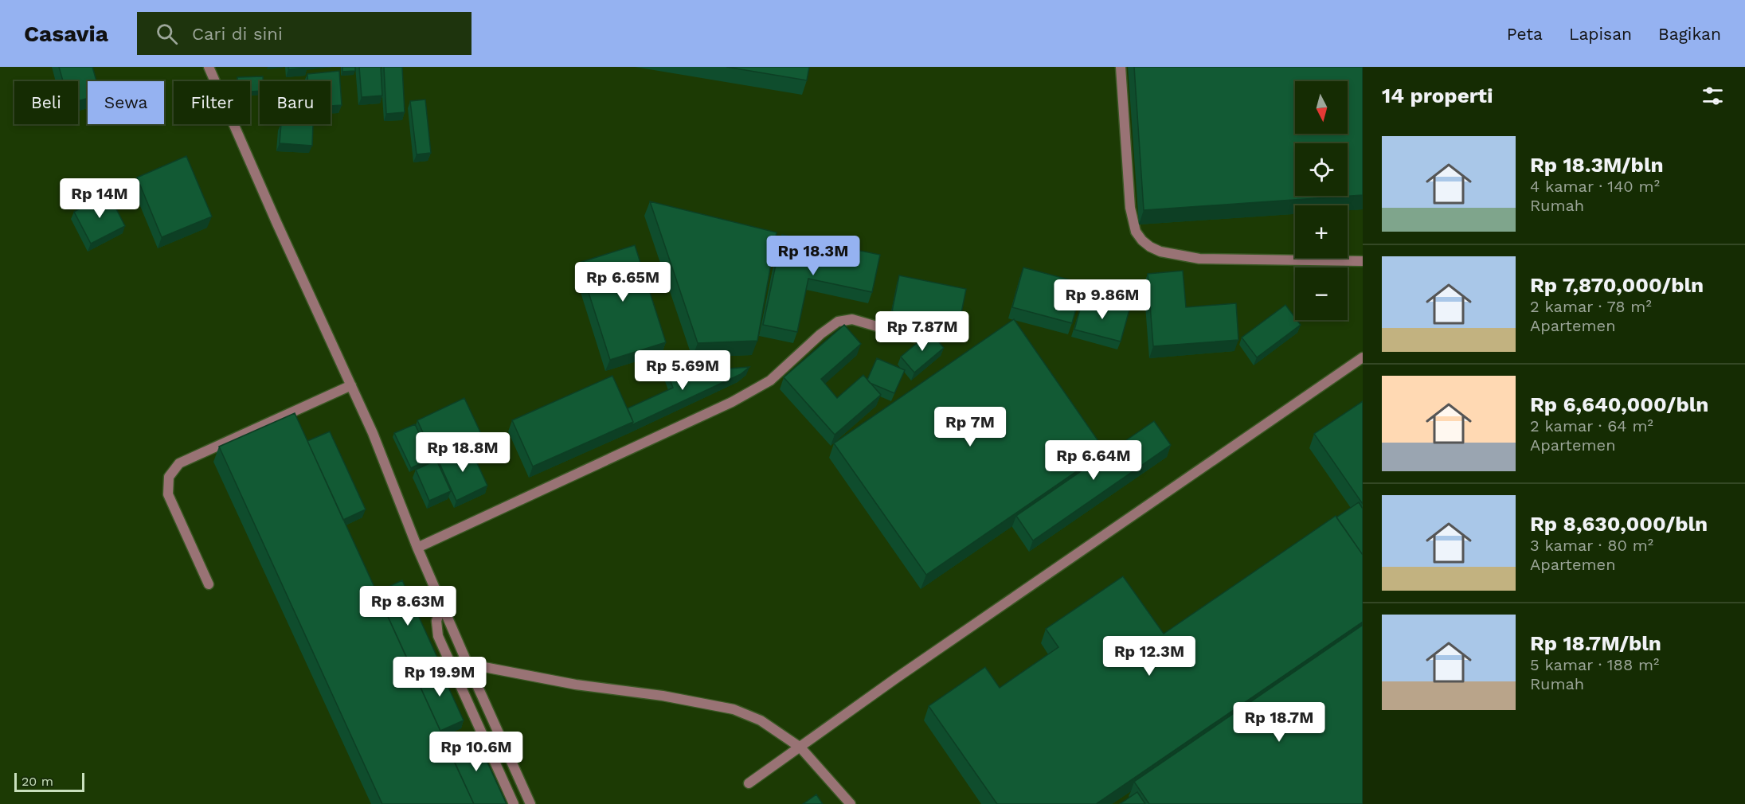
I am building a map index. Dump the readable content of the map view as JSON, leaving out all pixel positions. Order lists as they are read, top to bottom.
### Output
{
  "scale_bar": "20 m",
  "north": "bottom",
  "page": {
    "header": "Casavia",
    "search": "Cari di sini",
    "nav": ["Peta", "Lapisan", "Bagikan"],
    "heading": "14 properti",
    "map_buttons": ["+", "−"],
    "chip": [
      "Beli",
      "Sewa",
      "Filter",
      "Baru"
    ],
    "list": [
      {
        "name": "Rp 18.3M/bln",
        "note": "4 kamar · 140 m² · Rumah"
      },
      {
        "name": "Rp 7,870,000/bln",
        "note": "2 kamar · 78 m² · Apartemen"
      },
      {
        "name": "Rp 6,640,000/bln",
        "note": "2 kamar · 64 m² · Apartemen"
      },
      {
        "name": "Rp 8,630,000/bln",
        "note": "3 kamar · 80 m² · Apartemen"
      },
      {
        "name": "Rp 18.7M/bln",
        "note": "5 kamar · 188 m² · Rumah"
      }
    ],
    "price": [
      "Rp 14M",
      "Rp 18.3M",
      "Rp 6.65M",
      "Rp 9.86M",
      "Rp 7.87M",
      "Rp 5.69M",
      "Rp 7M",
      "Rp 18.8M",
      "Rp 6.64M",
      "Rp 8.63M",
      "Rp 12.3M",
      "Rp 19.9M",
      "Rp 18.7M",
      "Rp 10.6M"
    ],
    "scale": "20 m"
  }
}
